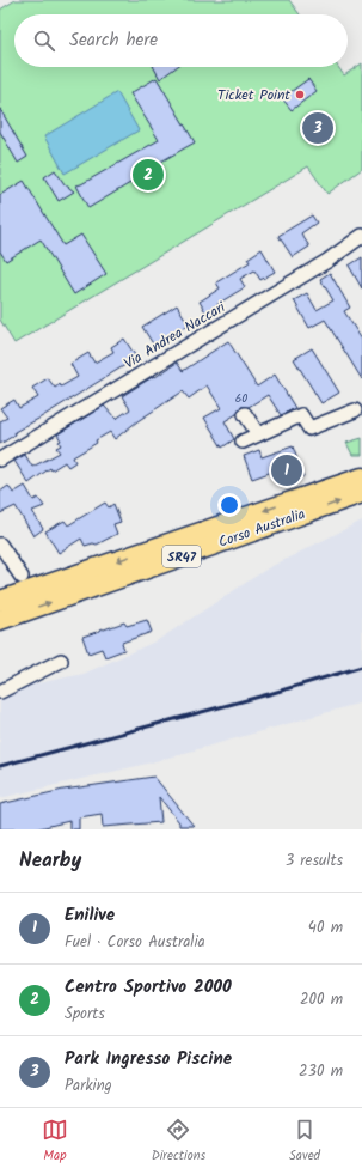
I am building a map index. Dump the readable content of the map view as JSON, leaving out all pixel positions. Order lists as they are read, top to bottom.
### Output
{
  "streets": {
    "highway": ["Corso Australia", "SR47"],
    "street": ["Via Andrea Naccari"]
  },
  "places": ["Ticket Point"],
  "house_numbers": ["60"],
  "page": {
    "search": "Search here",
    "pins": ["3", "2", "1"],
    "heading": ["Nearby", "3 results"],
    "list": [
      {
        "mark": "1",
        "name": "Enilive",
        "note": "Fuel · Corso Australia",
        "value": "40 m"
      },
      {
        "mark": "2",
        "name": "Centro Sportivo 2000",
        "note": "Sports",
        "value": "200 m"
      },
      {
        "mark": "3",
        "name": "Park Ingresso Piscine",
        "note": "Parking",
        "value": "230 m"
      }
    ],
    "nav": ["Map", "Directions", "Saved"]
  }
}
